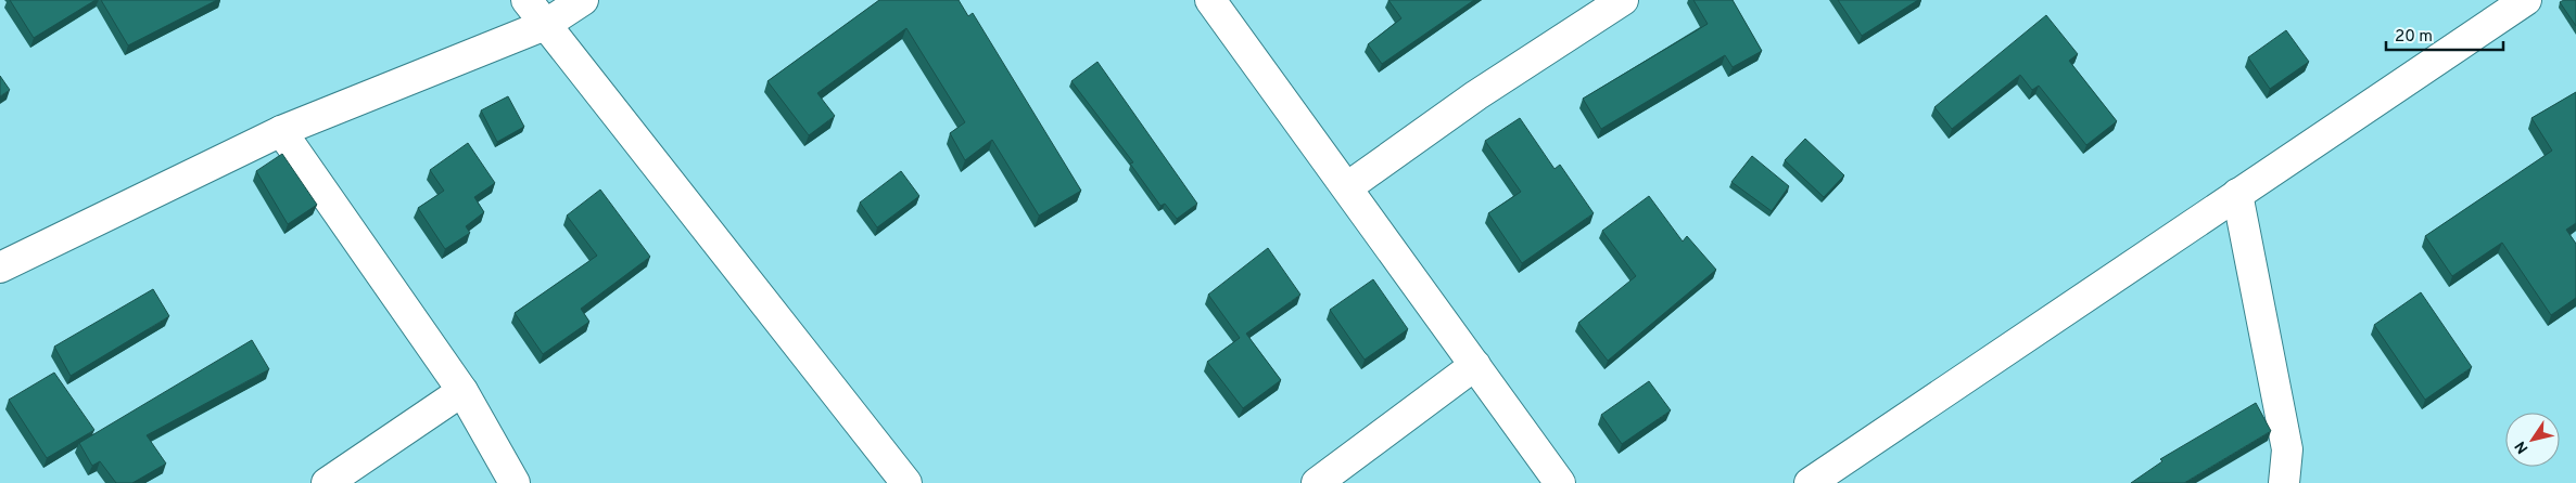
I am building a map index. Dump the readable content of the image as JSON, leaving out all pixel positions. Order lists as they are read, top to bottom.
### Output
{
  "scale_bar": "20 m",
  "north": "bottom left"
}
